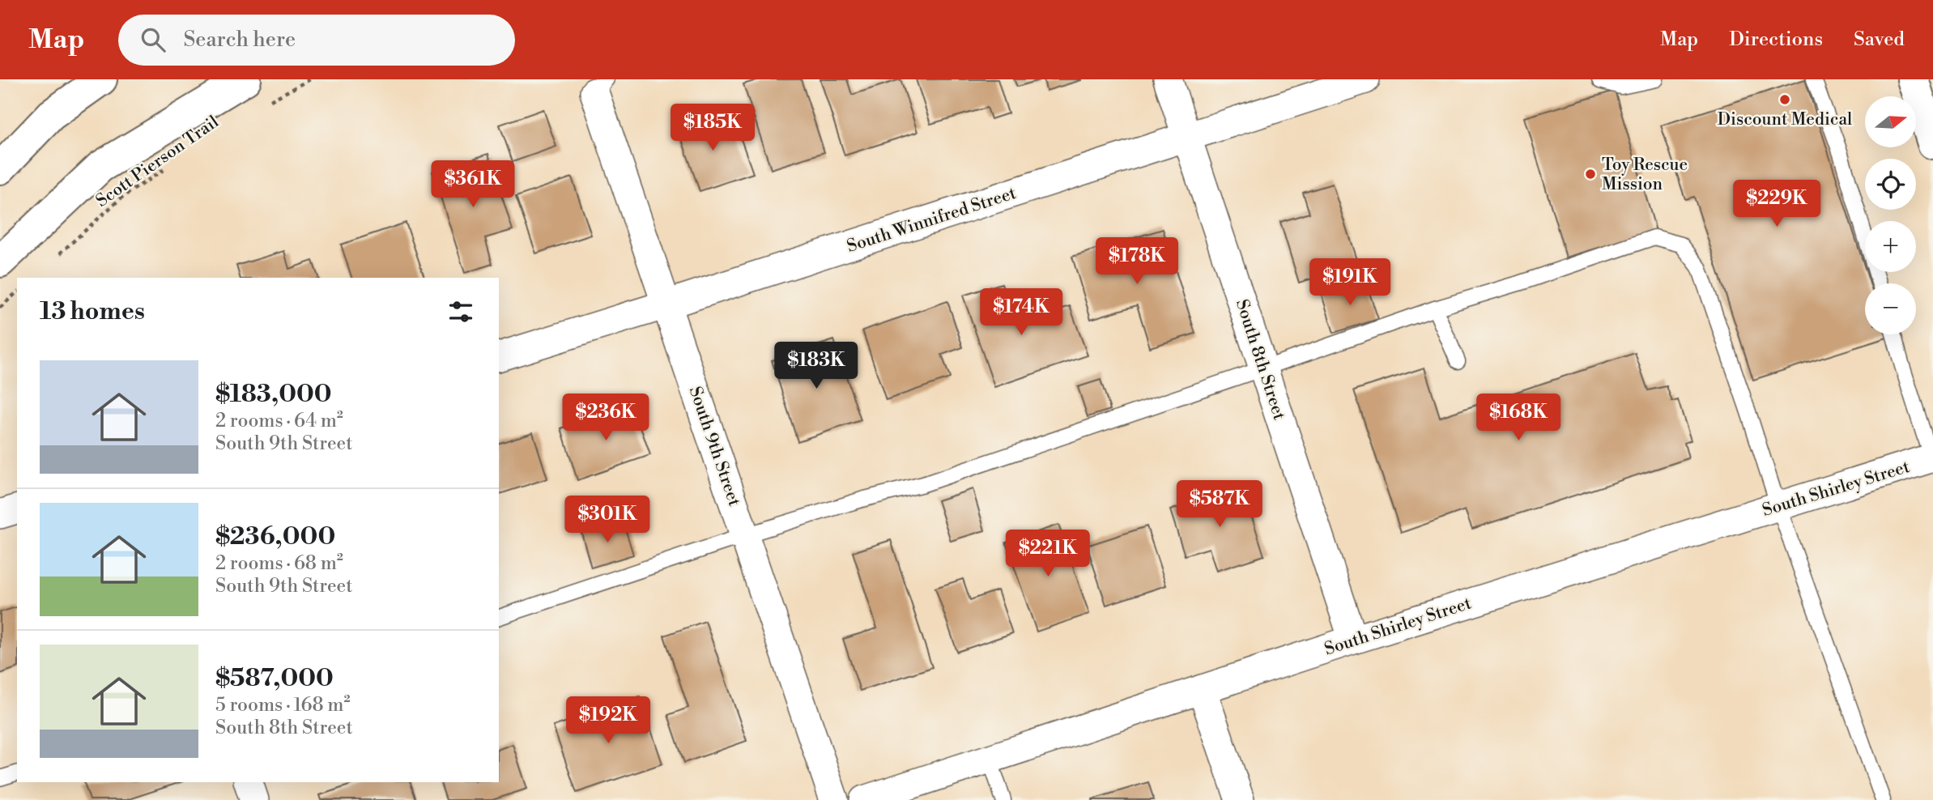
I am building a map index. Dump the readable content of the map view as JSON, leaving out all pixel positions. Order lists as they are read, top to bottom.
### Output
{
  "streets": {
    "street": [
      "South Winnifred Street",
      "South 8th Street",
      "South 9th Street",
      "South Shirley Street"
    ],
    "path": ["Scott Pierson Trail"]
  },
  "crossings": [
    ["South Winnifred Street", "South 8th Street"],
    ["South Winnifred Street", "South 9th Street"],
    ["South 8th Street", "South Shirley Street"]
  ],
  "places": ["Discount Medical", "Toy Rescue Mission"],
  "north": "right",
  "page": {
    "header": "Map",
    "search": "Search here",
    "nav": ["Map", "Directions", "Saved"],
    "map_buttons": ["+", "−"],
    "price": [
      "$185K",
      "$361K",
      "$229K",
      "$178K",
      "$191K",
      "$174K",
      "$183K",
      "$236K",
      "$168K",
      "$587K",
      "$301K",
      "$221K",
      "$192K"
    ],
    "heading": "13 homes",
    "list": [
      {
        "name": "$183,000",
        "note": "2 rooms · 64 m² · South 9th Street"
      },
      {
        "name": "$236,000",
        "note": "2 rooms · 68 m² · South 9th Street"
      },
      {
        "name": "$587,000",
        "note": "5 rooms · 168 m² · South 8th Street"
      }
    ]
  }
}
